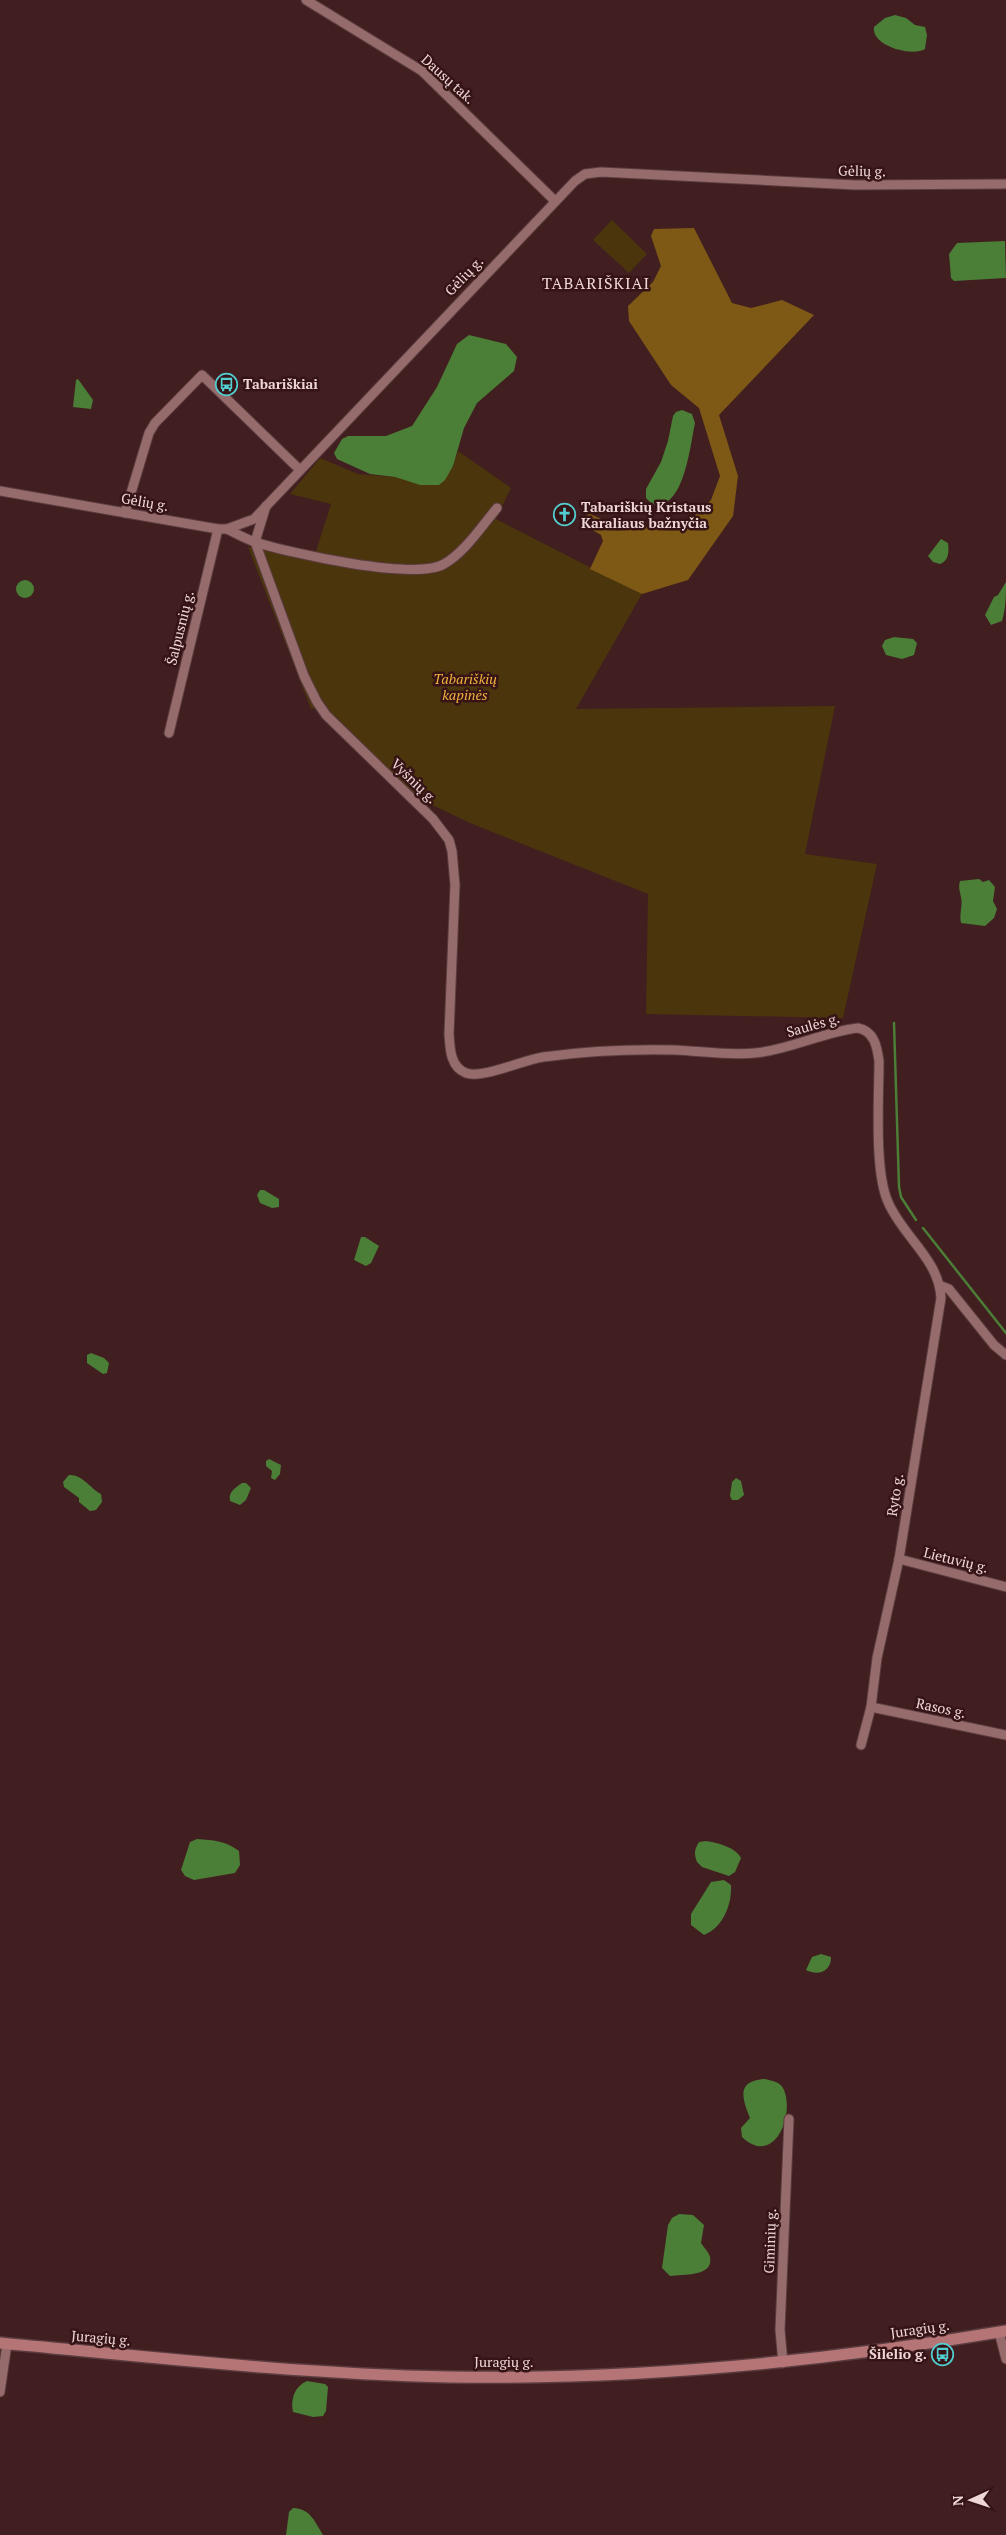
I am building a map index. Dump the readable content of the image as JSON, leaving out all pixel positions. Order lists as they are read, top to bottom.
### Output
{
  "streets": {
    "main road": ["Juragių g."],
    "street": [
      "Dausų tak.",
      "Gėlių g.",
      "Šalpusnių g.",
      "Vyšnių g.",
      "Saulės g.",
      "Ryto g.",
      "Lietuvių g.",
      "Rasos g.",
      "Giminių g."
    ]
  },
  "crossings": [
    ["Dausų tak.", "Gėlių g."],
    ["Gėlių g.", "Šalpusnių g."],
    ["Vyšnių g.", "Saulės g."],
    ["Saulės g.", "Ryto g."],
    ["Ryto g.", "Lietuvių g."],
    ["Ryto g.", "Rasos g."],
    ["Giminių g.", "Juragių g."]
  ],
  "districts": ["TABARIŠKIAI"],
  "parks": ["Tabariškių kapinės"],
  "places": {
    "bus stop": ["Tabariškiai", "Šilelio g."],
    "church": ["Tabariškių Kristaus Karaliaus bažnyčia"]
  },
  "north": "left"
}
